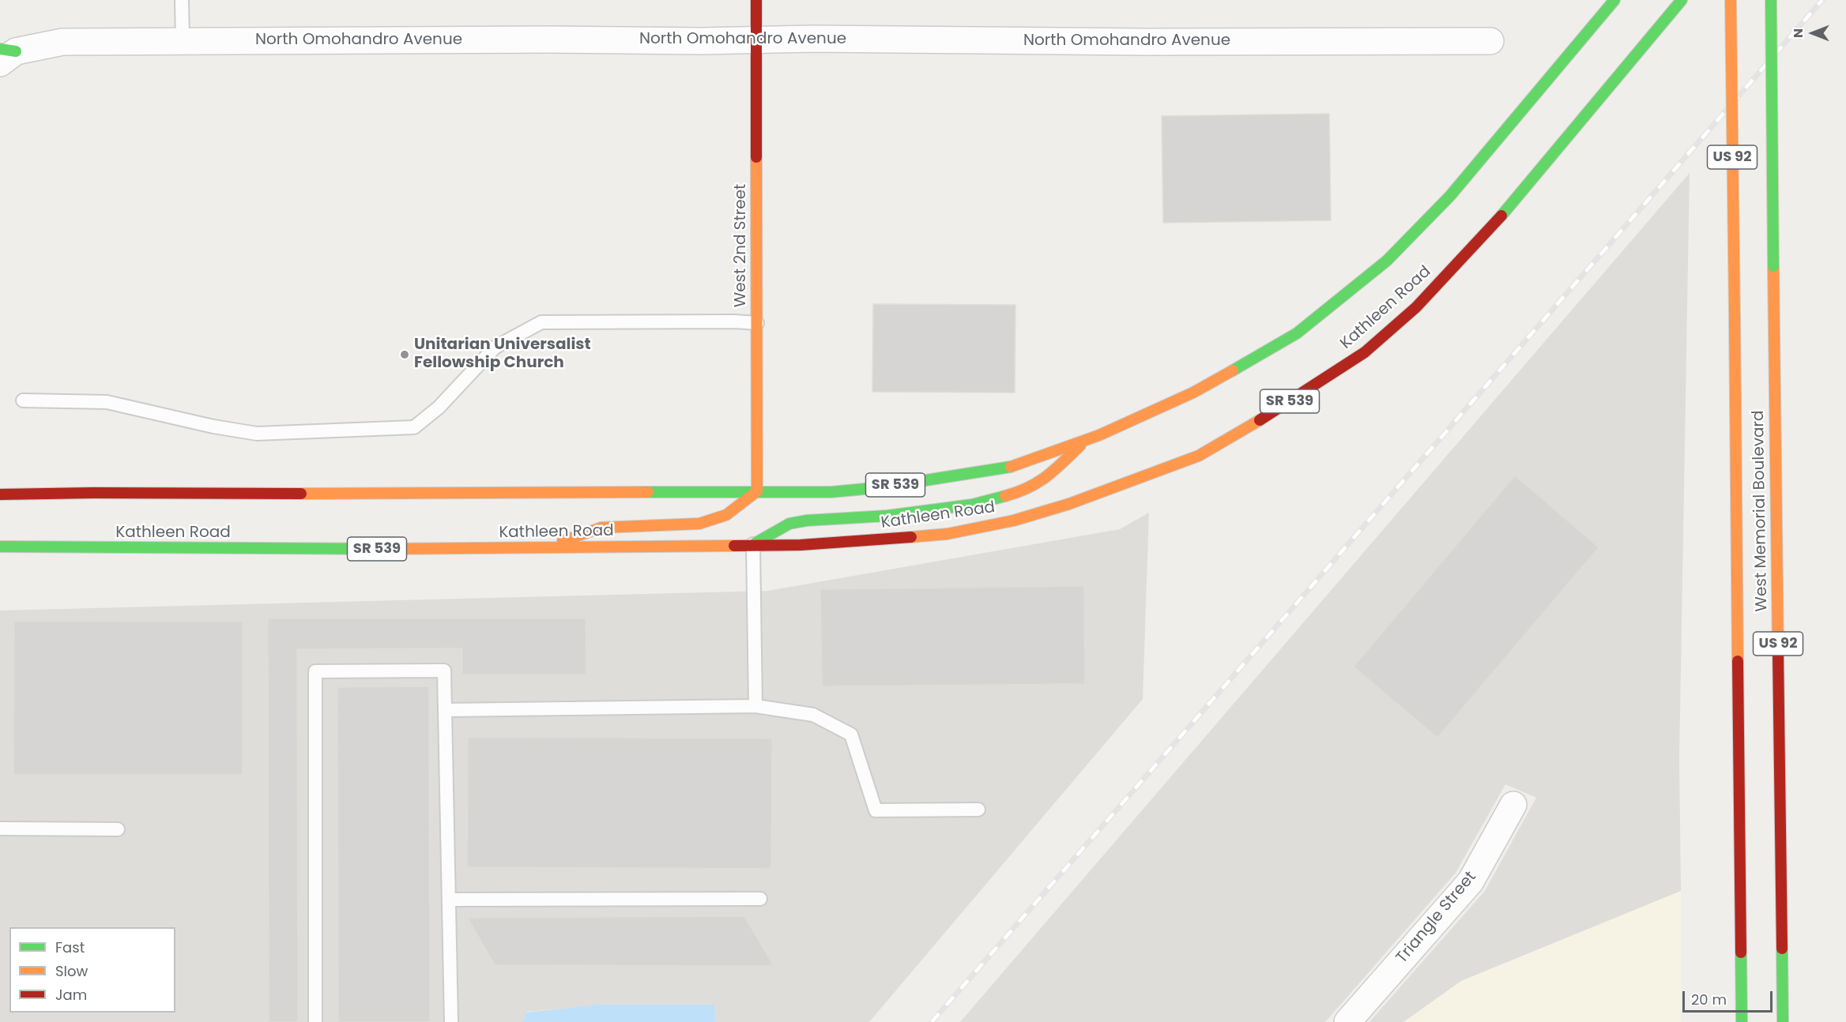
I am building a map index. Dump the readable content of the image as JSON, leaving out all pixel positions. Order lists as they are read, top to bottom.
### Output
{
  "streets": {
    "main road": [
      "US 92",
      "West 2nd Street",
      "Kathleen Road",
      "SR 539",
      "West Memorial Boulevard"
    ],
    "street": ["North Omohandro Avenue", "Triangle Street"]
  },
  "crossings": [
    ["North Omohandro Avenue", "West 2nd Street"],
    ["West 2nd Street", "SR 539"]
  ],
  "places": ["Unitarian Universalist Fellowship Church"],
  "legend": ["Fast", "Slow", "Jam"],
  "scale_bar": "20 m",
  "north": "left"
}
